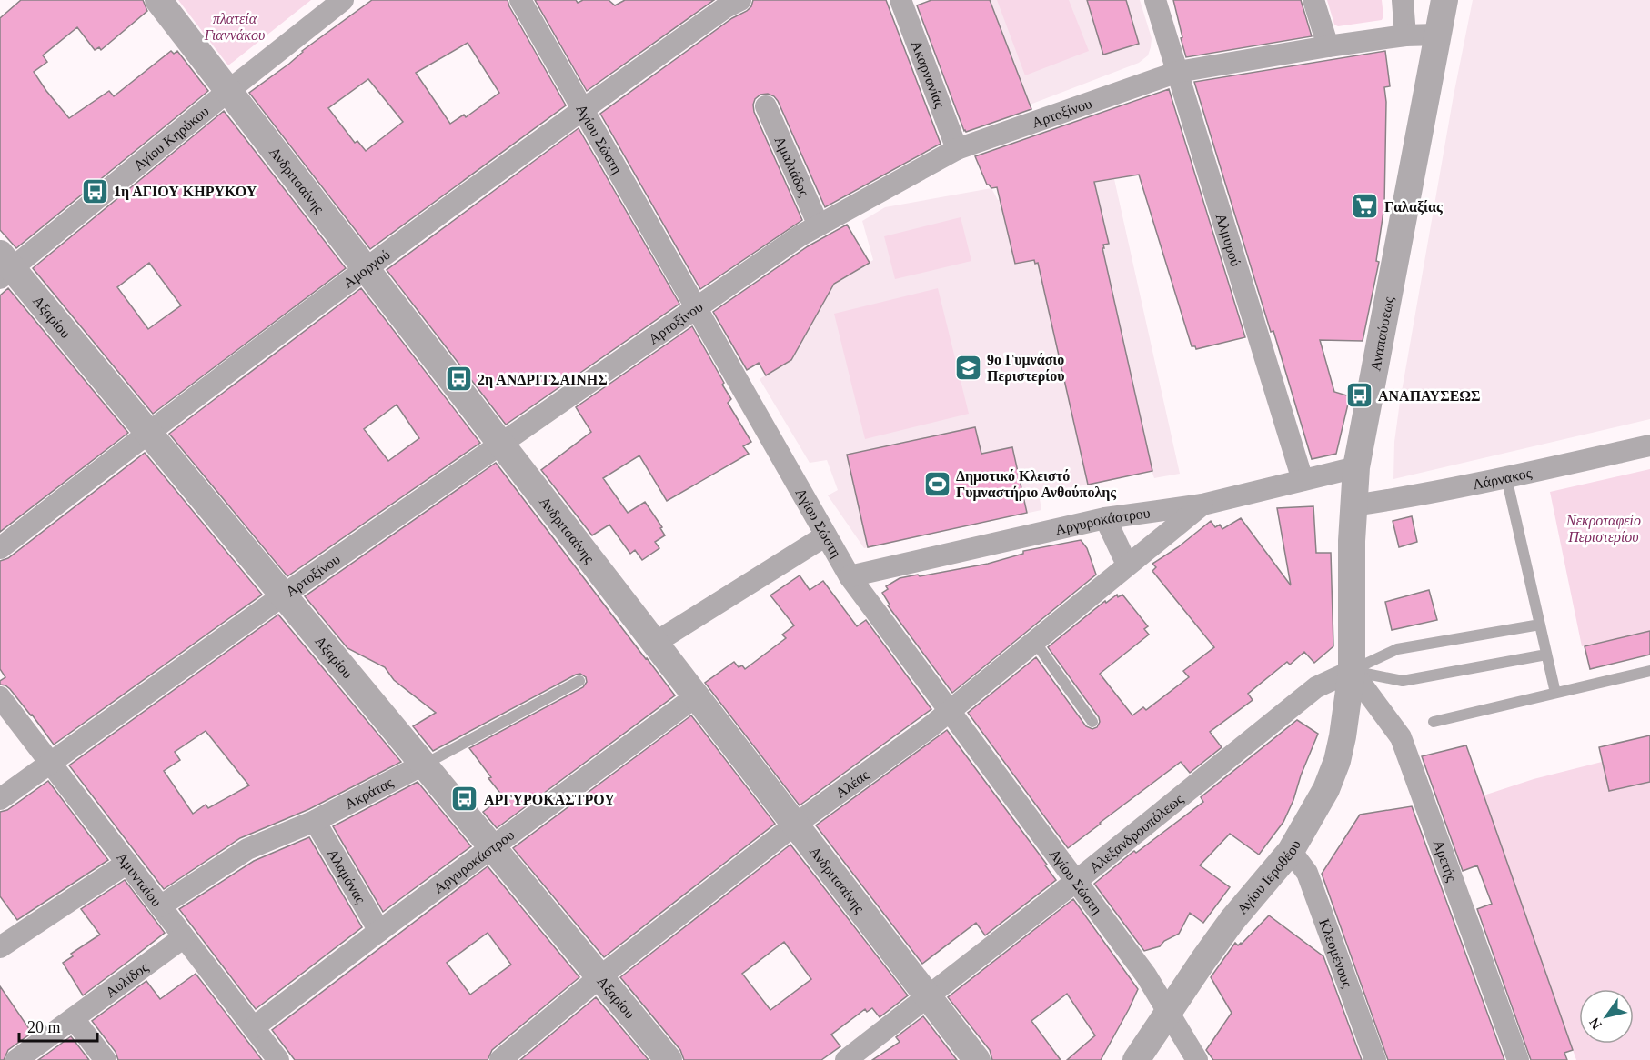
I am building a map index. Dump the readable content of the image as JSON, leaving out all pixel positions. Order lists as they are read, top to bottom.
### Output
{
  "streets": {
    "street": [
      "Ακαρνανίας",
      "Αρτοξίνου",
      "Αγίου Κηρύκου",
      "Αγίου Σώστη",
      "Αμαλιάδος",
      "Ανδριτσαίνης",
      "Αλμυρού",
      "Αμοργού",
      "Αξαρίου",
      "Αναπαύσεως",
      "Λάρνακος",
      "Αργυροκάστρου",
      "Αλέας",
      "Ακράτας",
      "Αλεξανδρουπόλεως",
      "Αρετής",
      "Αγίου Ιεροθέου",
      "Αλαμάνας",
      "Αμυνταίου",
      "Κλεομένους",
      "Αυλίδος"
    ]
  },
  "crossings": [
    ["Ακαρνανίας", "Αρτοξίνου"],
    ["Αρτοξίνου", "Αγίου Σώστη"],
    ["Αρτοξίνου", "Αμαλιάδος"],
    ["Αρτοξίνου", "Ανδριτσαίνης"],
    ["Αρτοξίνου", "Αλμυρού"],
    ["Αρτοξίνου", "Αξαρίου"],
    ["Αρτοξίνου", "Αναπαύσεως"],
    ["Αρτοξίνου", "Αμυνταίου"],
    ["Αγίου Κηρύκου", "Ανδριτσαίνης"],
    ["Αγίου Κηρύκου", "Αξαρίου"],
    ["Αγίου Σώστη", "Αμοργού"],
    ["Αγίου Σώστη", "Αργυροκάστρου"],
    ["Αγίου Σώστη", "Αλέας"],
    ["Αγίου Σώστη", "Αλεξανδρουπόλεως"],
    ["Αγίου Σώστη", "Αγίου Ιεροθέου"],
    ["Ανδριτσαίνης", "Αμοργού"],
    ["Ανδριτσαίνης", "Αργυροκάστρου"],
    ["Ανδριτσαίνης", "Αλέας"],
    ["Ανδριτσαίνης", "Αλεξανδρουπόλεως"],
    ["Αλμυρού", "Αργυροκάστρου"],
    ["Αμοργού", "Αξαρίου"],
    ["Αξαρίου", "Αργυροκάστρου"],
    ["Αξαρίου", "Αλέας"],
    ["Αξαρίου", "Ακράτας"],
    ["Αναπαύσεως", "Λάρνακος"],
    ["Αναπαύσεως", "Αργυροκάστρου"],
    ["Αναπαύσεως", "Αλεξανδρουπόλεως"],
    ["Αναπαύσεως", "Αρετής"],
    ["Αναπαύσεως", "Αγίου Ιεροθέου"],
    ["Αργυροκάστρου", "Αλέας"],
    ["Αργυροκάστρου", "Αλαμάνας"],
    ["Αργυροκάστρου", "Αμυνταίου"],
    ["Ακράτας", "Αλαμάνας"],
    ["Ακράτας", "Αμυνταίου"],
    ["Αλεξανδρουπόλεως", "Αρετής"],
    ["Αλεξανδρουπόλεως", "Αγίου Ιεροθέου"],
    ["Αρετής", "Αγίου Ιεροθέου"],
    ["Αγίου Ιεροθέου", "Κλεομένους"],
    ["Αμυνταίου", "Αυλίδος"]
  ],
  "parks": ["πλατεία Γιαννάκου", "Νεκροταφείο Περιστερίου"],
  "places": {
    "bus stop": [
      "1η ΑΓΙΟΥ ΚΗΡΥΚΟΥ",
      "2η ΑΝΔΡΙΤΣΑΙΝΗΣ",
      "ΑΝΑΠΑΥΣΕΩΣ",
      "ΑΡΓΥΡΟΚΑΣΤΡΟΥ"
    ],
    "supermarket": ["Γαλαξίας"],
    "school or university": ["9ο Γυμνάσιο Περιστερίου"],
    "sports": ["Δημοτικό Κλειστό Γυμναστήριο Ανθούπολης"]
  },
  "scale_bar": "20 m",
  "north": "bottom left"
}
